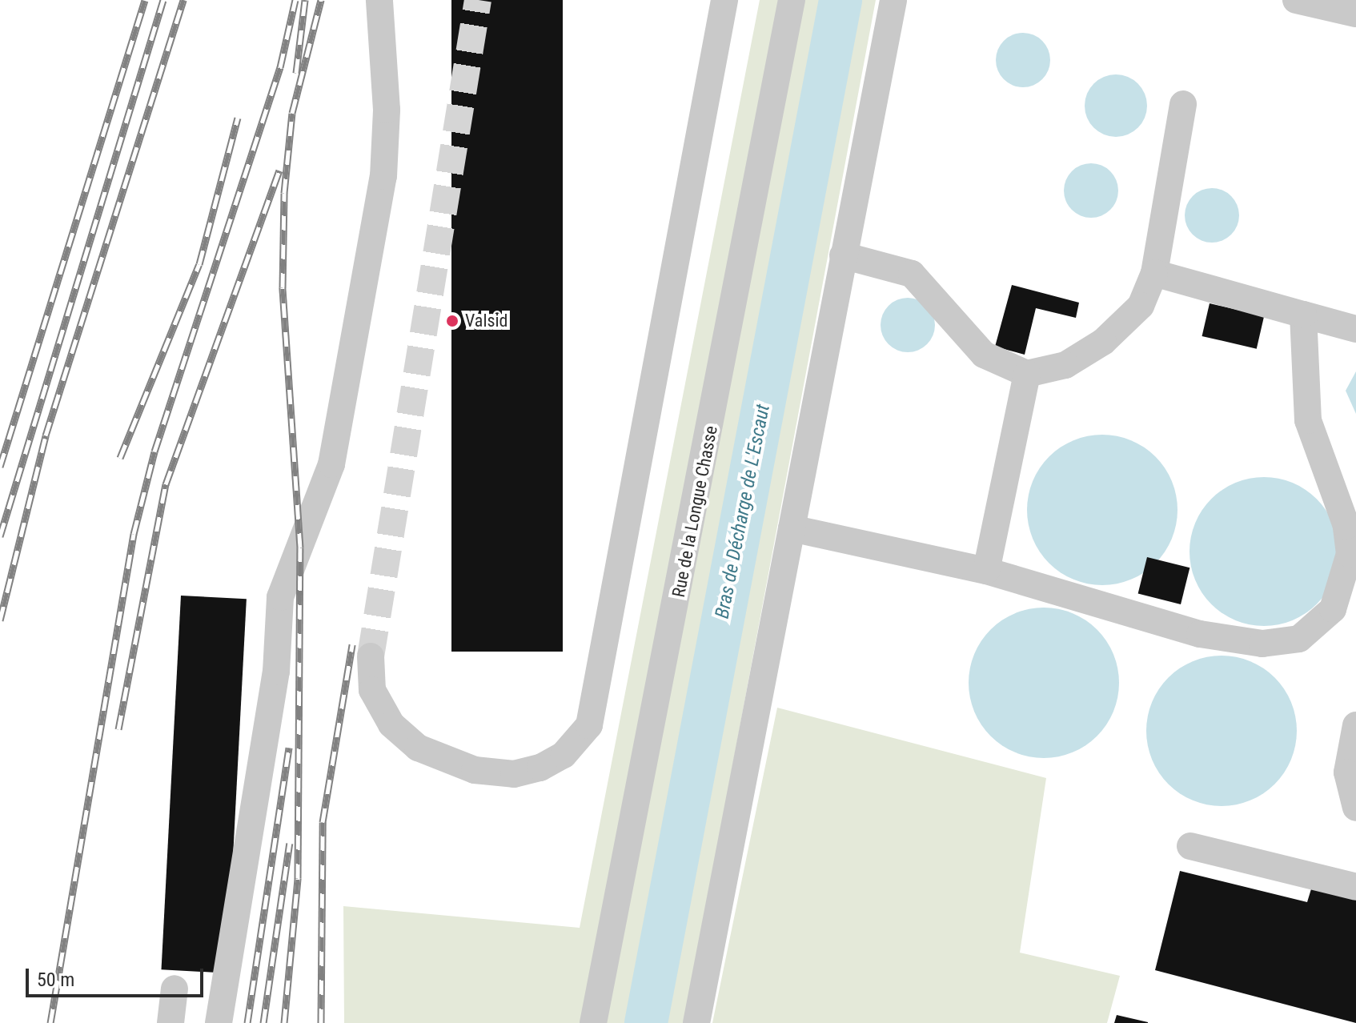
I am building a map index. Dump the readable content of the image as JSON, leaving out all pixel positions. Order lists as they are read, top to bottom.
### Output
{
  "streets": {
    "street": ["Rue de la Longue Chasse"]
  },
  "water": ["Bras de Décharge de L'Escaut"],
  "places": ["Valsid"],
  "scale_bar": "50 m"
}
